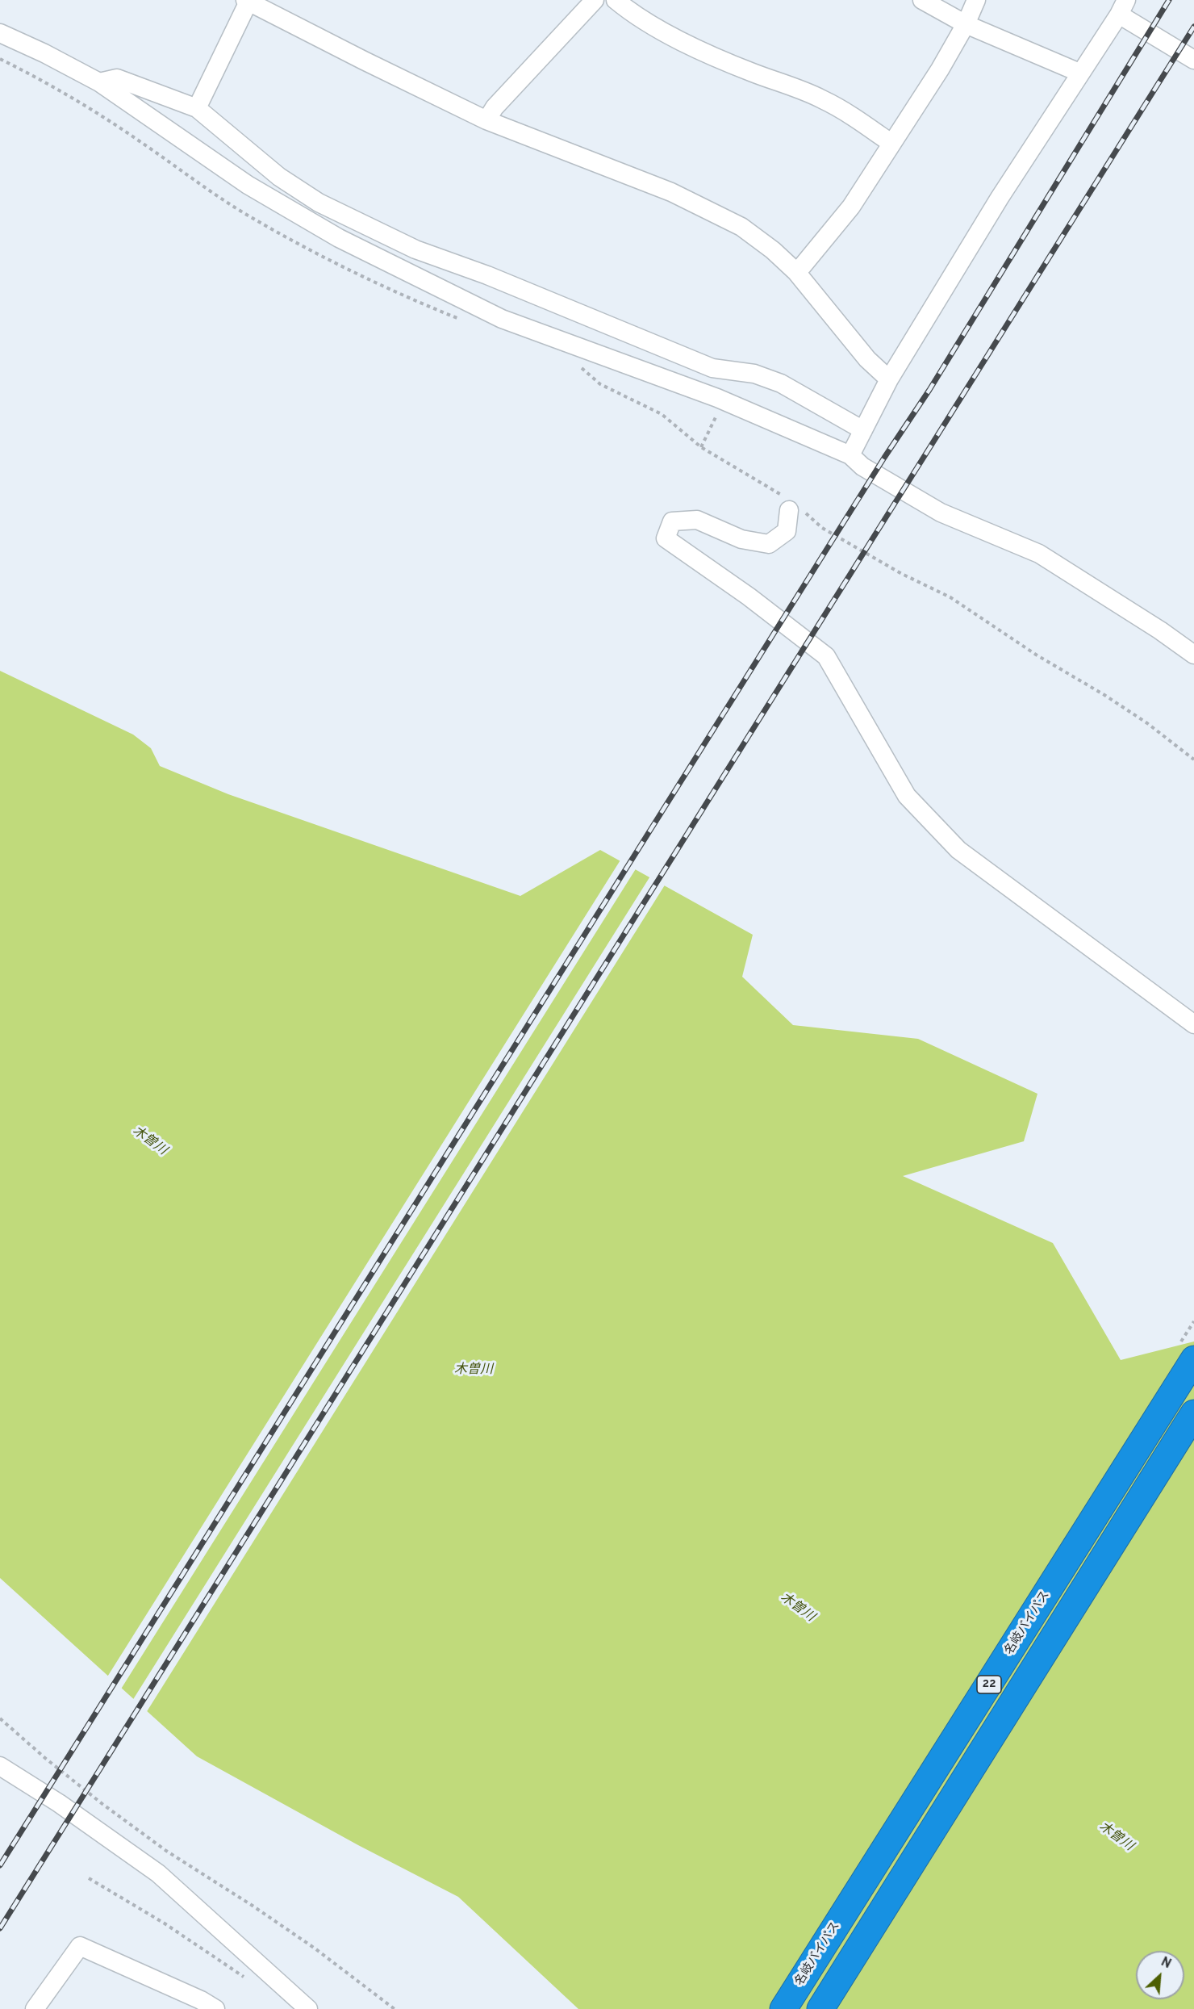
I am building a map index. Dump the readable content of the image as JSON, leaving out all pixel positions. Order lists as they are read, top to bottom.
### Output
{
  "streets": {
    "highway": ["名岐バイパス", "22"]
  },
  "water": ["木曽川"],
  "north": "top right"
}
